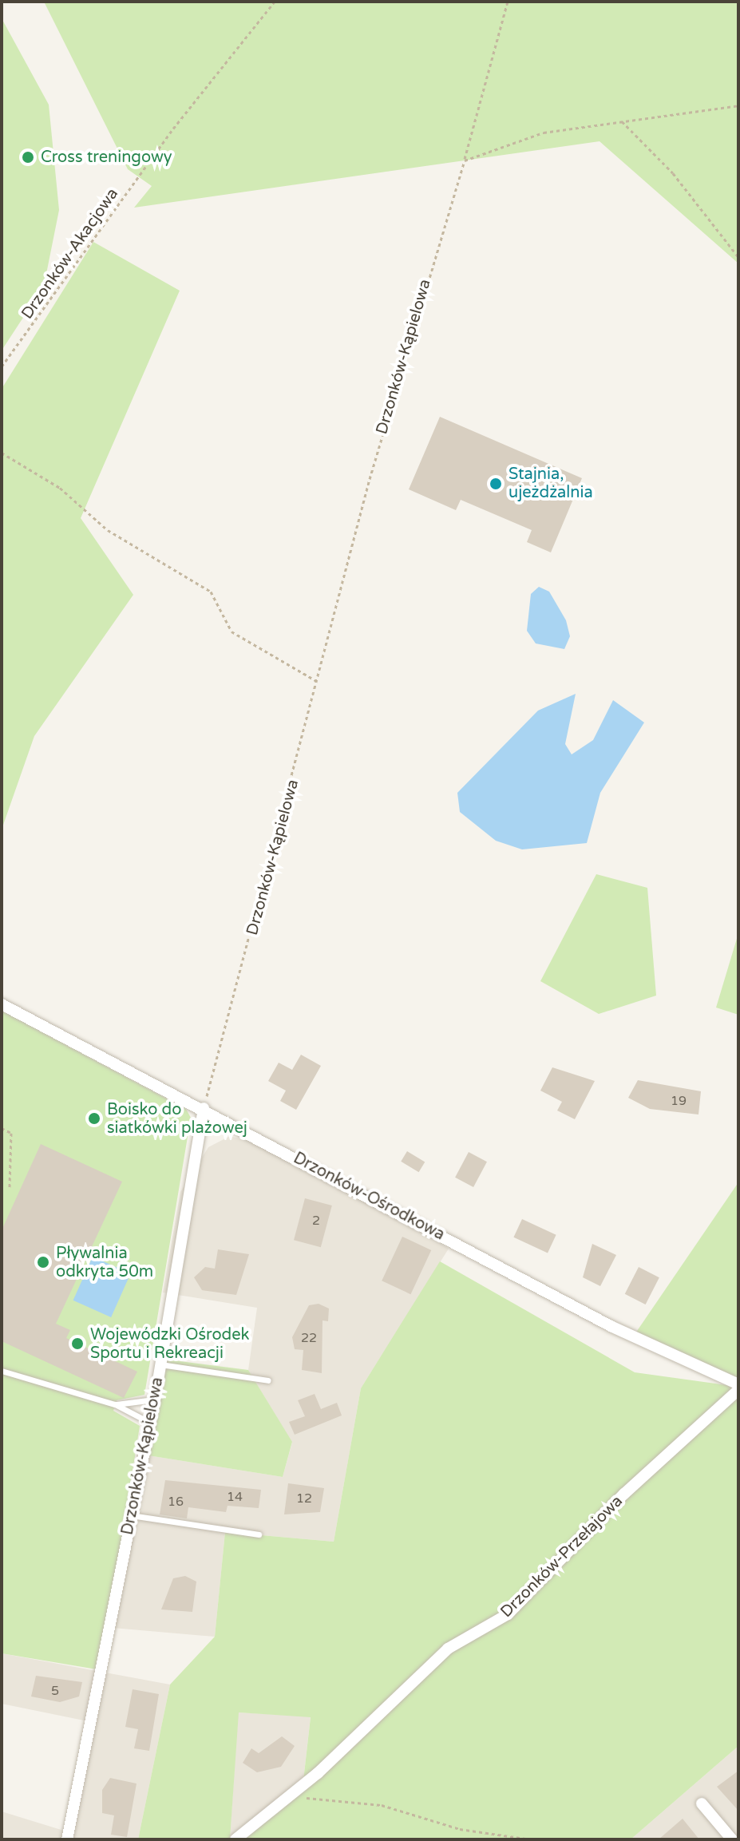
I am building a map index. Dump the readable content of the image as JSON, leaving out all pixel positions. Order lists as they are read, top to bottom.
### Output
{
  "streets": {
    "street": ["Drzonków-Kąpielowa", "Drzonków-Ośrodkowa", "Drzonków-Przełajowa"],
    "path": ["Drzonków-Akacjowa"]
  },
  "crossings": [
    ["Drzonków-Kąpielowa", "Drzonków-Ośrodkowa"]
  ],
  "places": [
    "Cross treningowy",
    "Stajnia, ujeżdżalnia",
    "Boisko do siatkówki plażowej",
    "Pływalnia odkryta 50m",
    "Wojewódzki Ośrodek Sportu i Rekreacji"
  ],
  "house_numbers": [
    "19",
    "2",
    "22",
    "14",
    "12",
    "16",
    "5"
  ]
}
